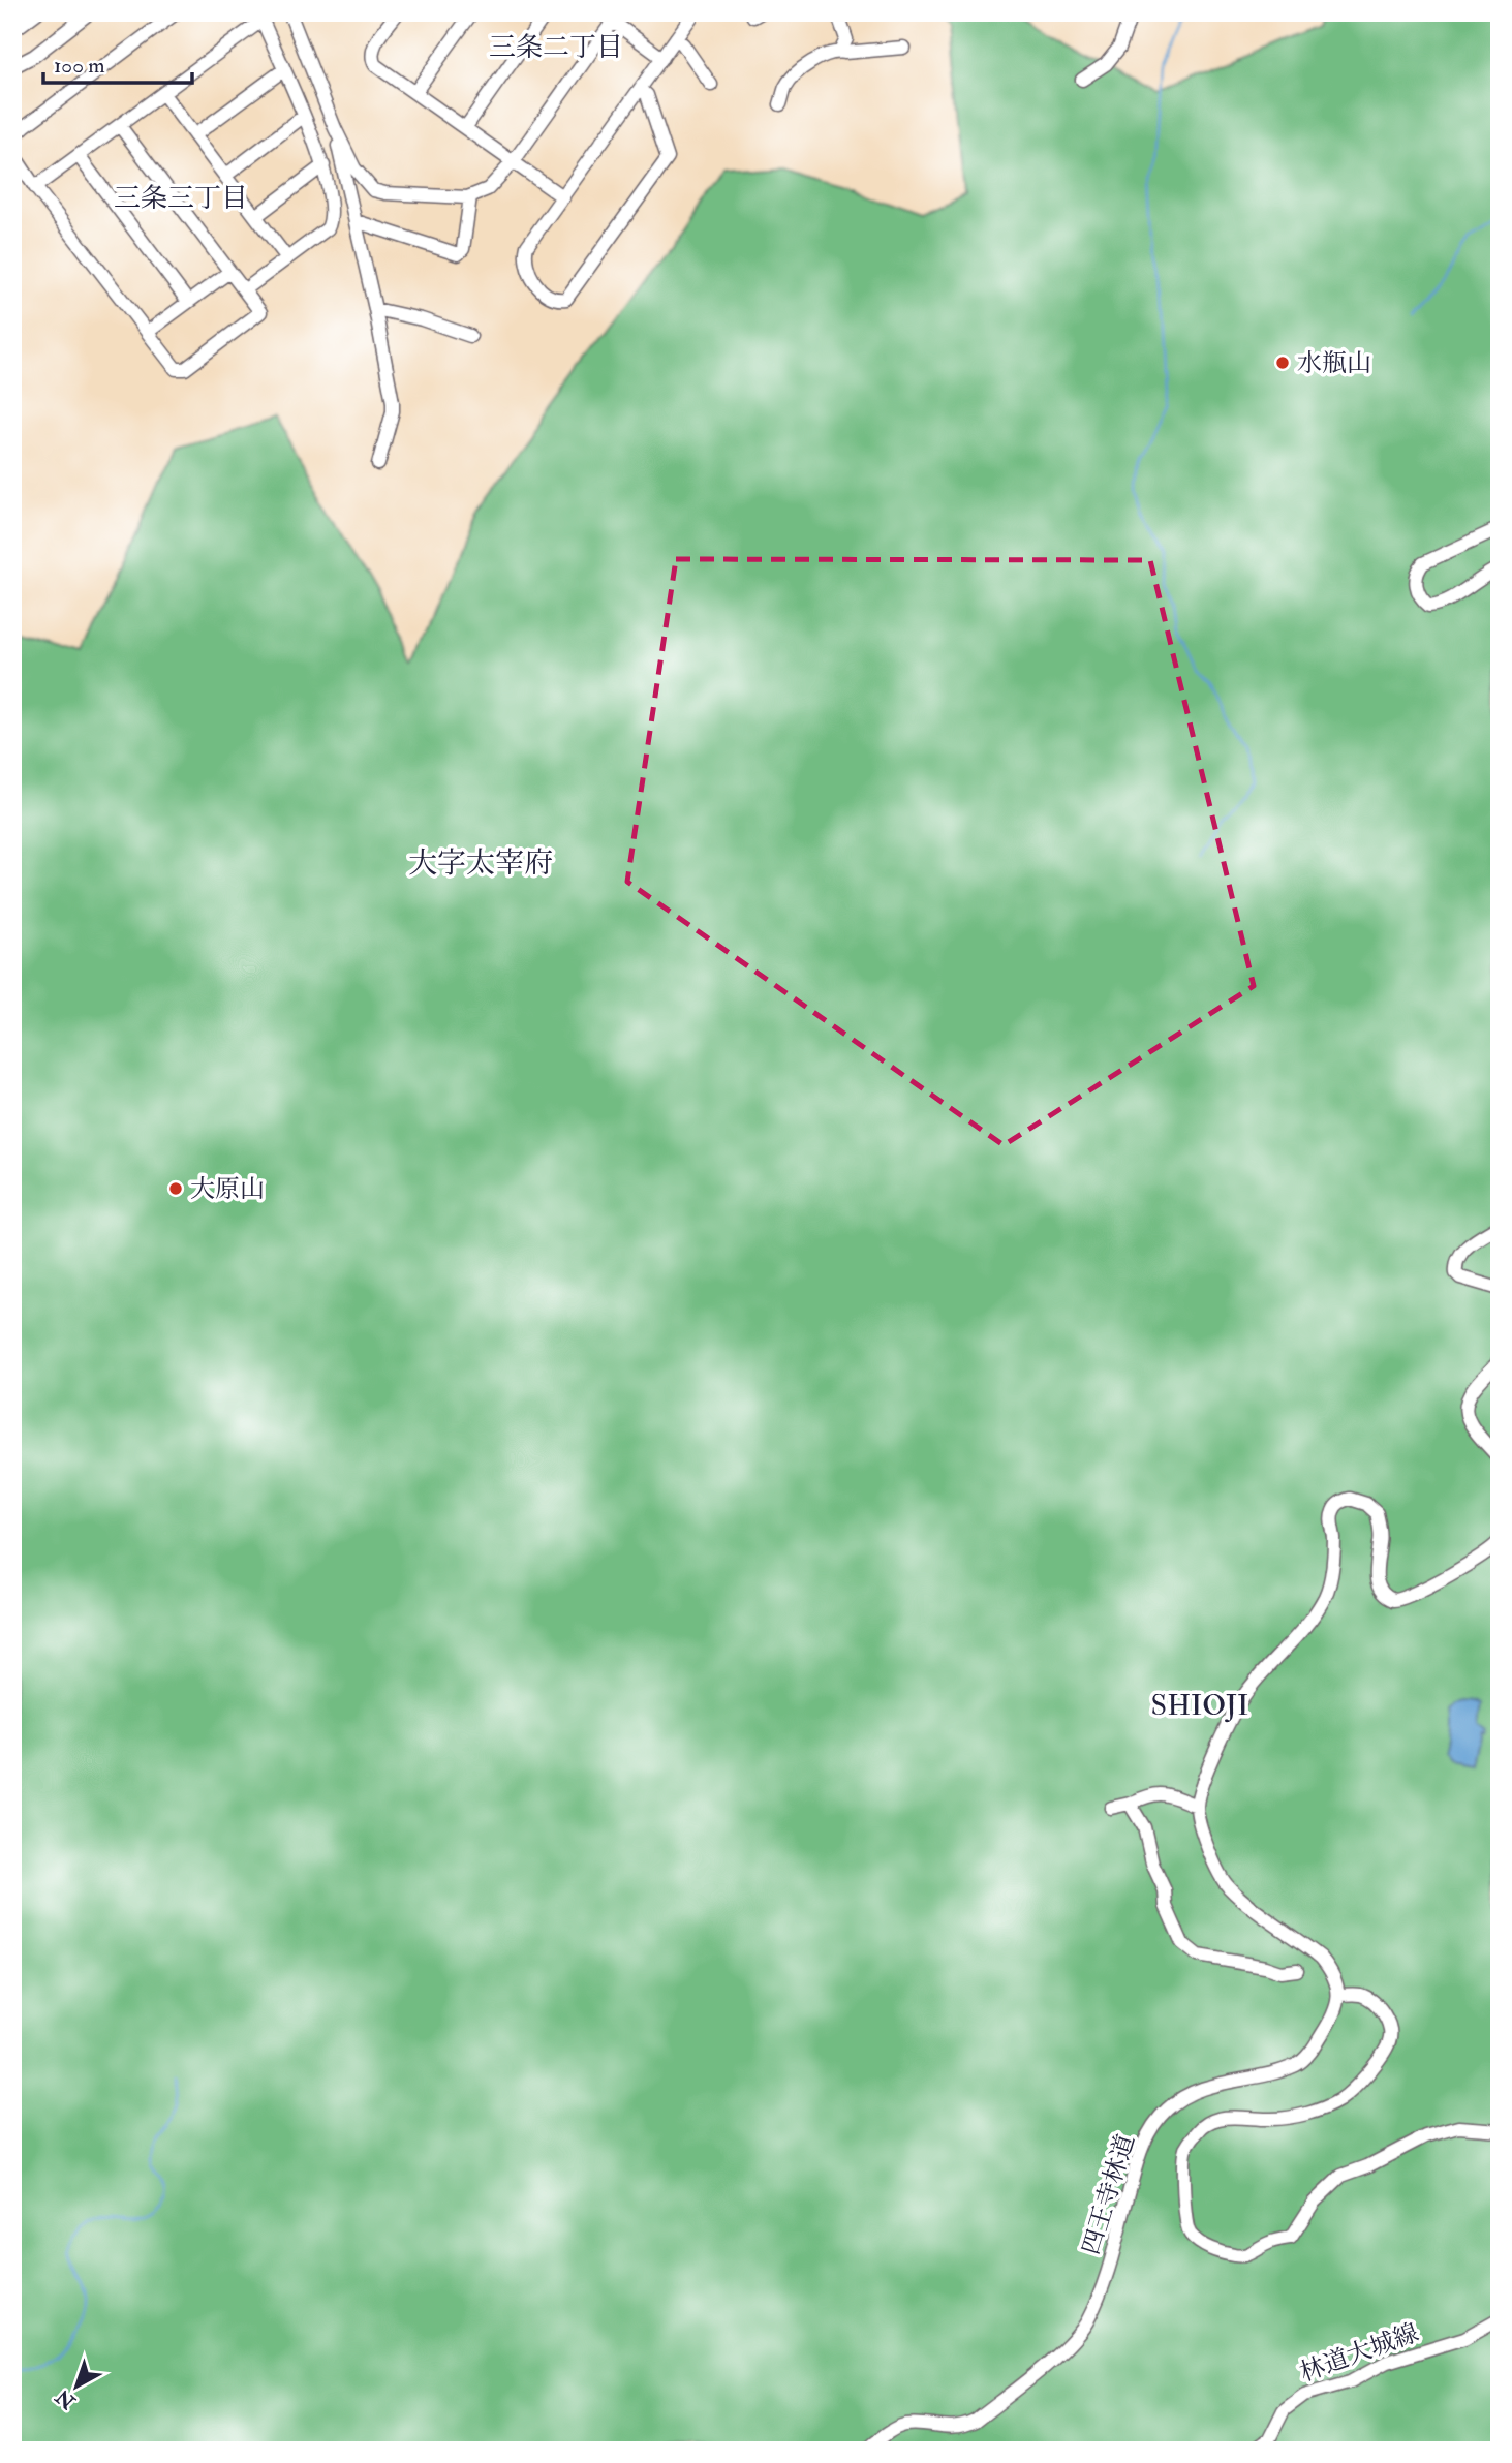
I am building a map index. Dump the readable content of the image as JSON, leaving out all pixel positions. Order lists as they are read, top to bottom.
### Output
{
  "streets": {
    "street": ["四王寺林道", "林道大城線"]
  },
  "districts": [
    "三条二丁目",
    "三条三丁目",
    "大字太宰府",
    "SHIOJI"
  ],
  "places": ["水瓶山", "大原山"],
  "scale_bar": "100 m",
  "north": "bottom left"
}
